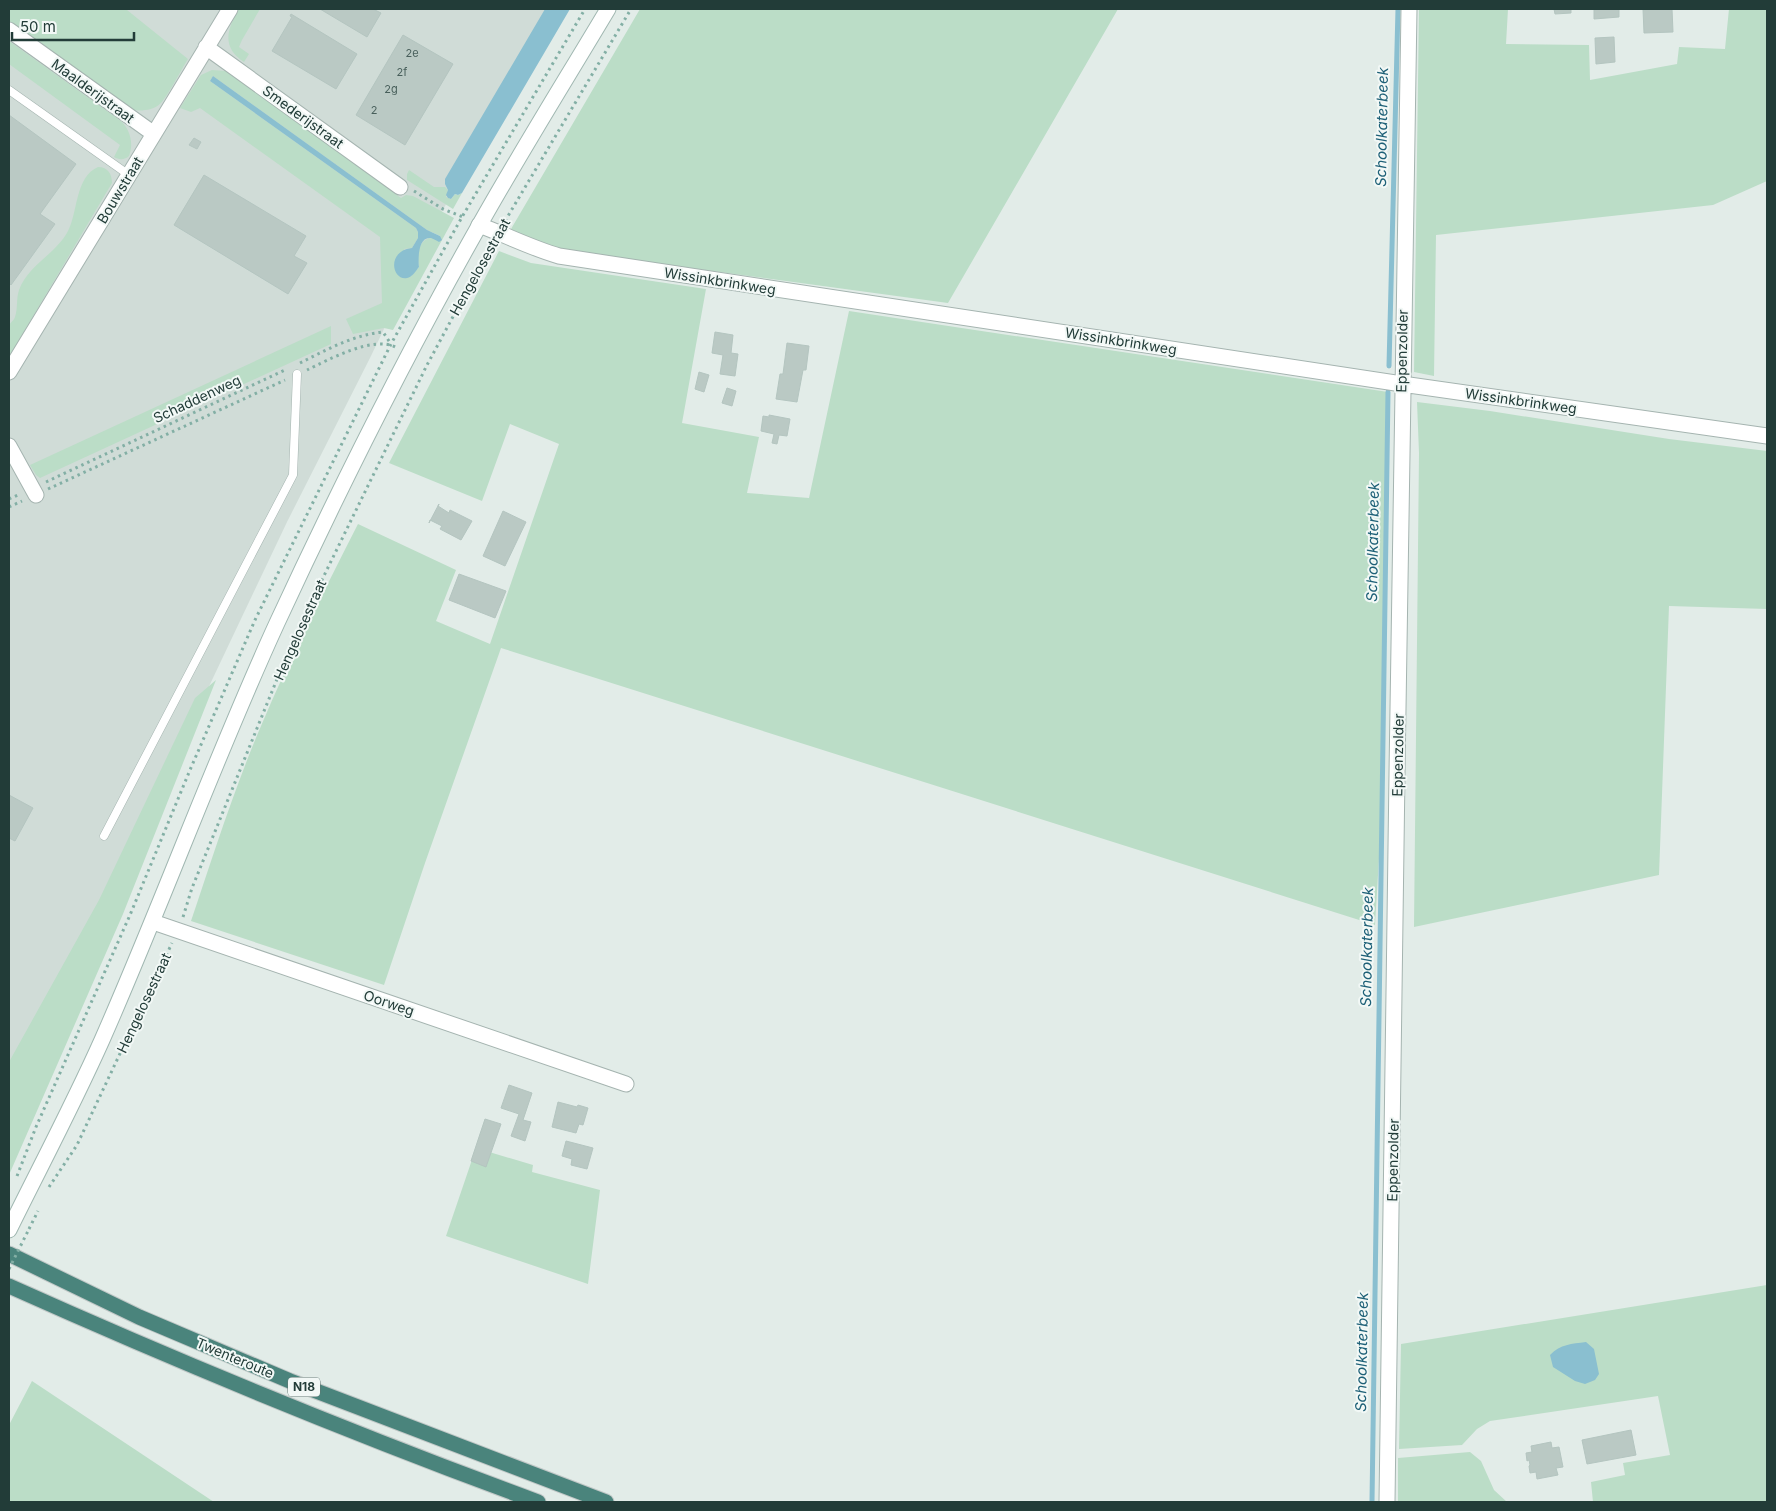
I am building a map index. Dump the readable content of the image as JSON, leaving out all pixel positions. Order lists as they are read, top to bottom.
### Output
{
  "streets": {
    "highway": ["Twenteroute", "N18"],
    "street": [
      "Maalderijstraat",
      "Smederijstraat",
      "Bouwstraat",
      "Hengelosestraat",
      "Wissinkbrinkweg",
      "Eppenzolder",
      "Oorweg"
    ],
    "path": ["Schaddenweg"]
  },
  "crossings": [
    ["Maalderijstraat", "Bouwstraat"],
    ["Smederijstraat", "Bouwstraat"],
    ["Hengelosestraat", "Wissinkbrinkweg"],
    ["Hengelosestraat", "Schaddenweg"],
    ["Hengelosestraat", "Oorweg"],
    ["Wissinkbrinkweg", "Eppenzolder"]
  ],
  "water": ["Schoolkaterbeek"],
  "house_numbers": [
    "2e",
    "2f",
    "2g",
    "2"
  ],
  "scale_bar": "50 m"
}
